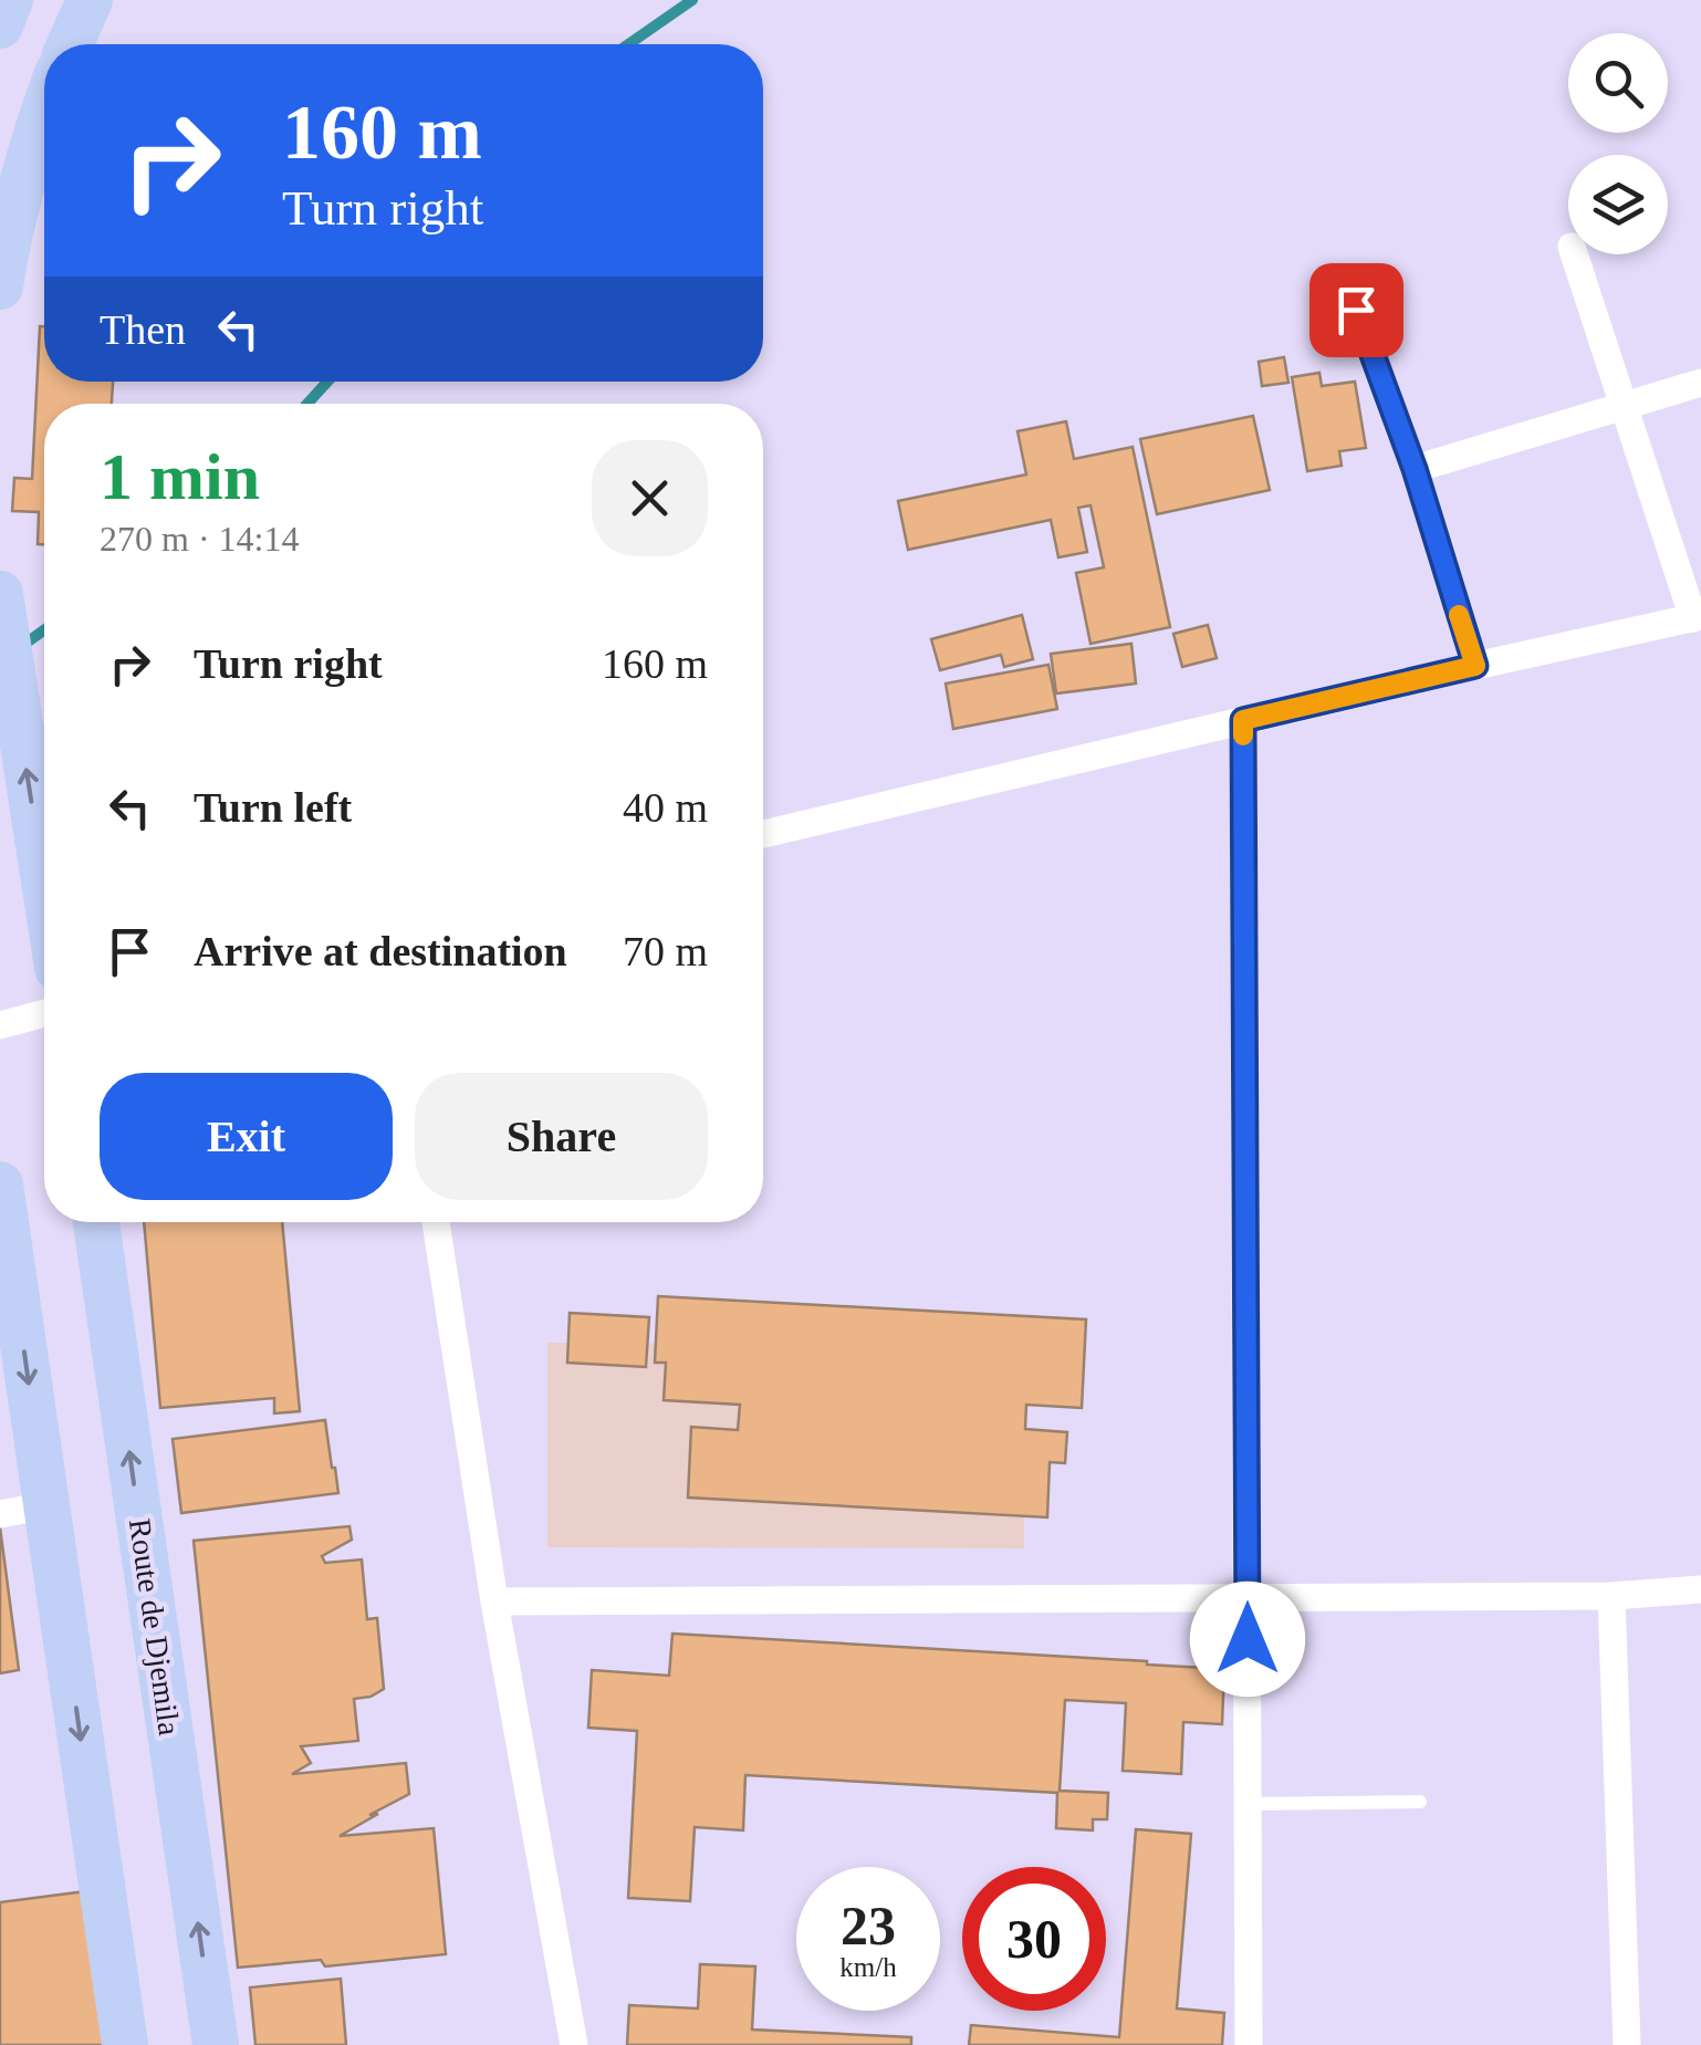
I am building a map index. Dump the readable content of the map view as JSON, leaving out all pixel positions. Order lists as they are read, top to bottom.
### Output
{
  "streets": {
    "main road": ["Route de Djemila"]
  },
  "page": {
    "turn": ["160 m", "Turn right"],
    "then": "Then",
    "heading": ["1 min", "270 m · 14:14"],
    "list": [
      {
        "name": "Turn right",
        "value": "160 m"
      },
      {
        "name": "Turn left",
        "value": "40 m"
      },
      {
        "name": "Arrive at destination",
        "value": "70 m"
      }
    ],
    "buttons": ["Exit", "Share"],
    "speed": "23 km/h",
    "limit": "30"
  }
}
